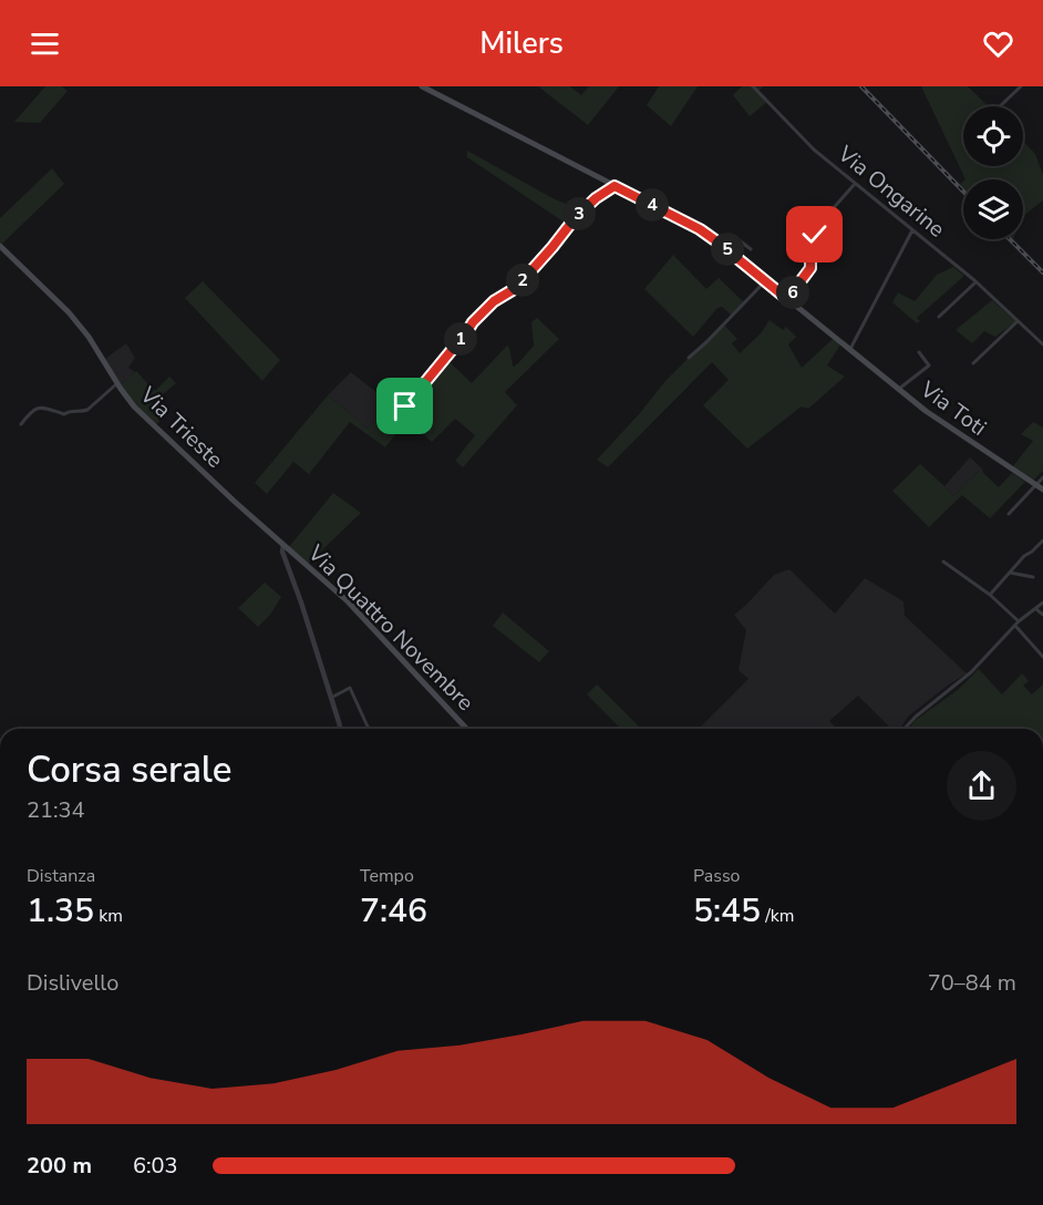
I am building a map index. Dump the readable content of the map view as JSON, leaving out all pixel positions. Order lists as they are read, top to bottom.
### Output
{
  "streets": {
    "main road": ["Via Toti", "Via Trieste", "Via Quattro Novembre"],
    "street": ["Via Ongarine"]
  },
  "crossings": [
    ["Via Trieste", "Via Quattro Novembre"]
  ],
  "page": {
    "header": "Milers",
    "pins": [
      "4",
      "3",
      "5",
      "2",
      "6",
      "1"
    ],
    "heading": ["Corsa serale", "21:34"],
    "stats": [
      ["Distanza", "1.35 km"],
      ["Tempo", "7:46"],
      ["Passo", "5:45 /km"]
    ],
    "chart": ["Dislivello", "70–84 m"],
    "list": [
      {
        "name": "200 m",
        "note": "6:03"
      }
    ]
  }
}
